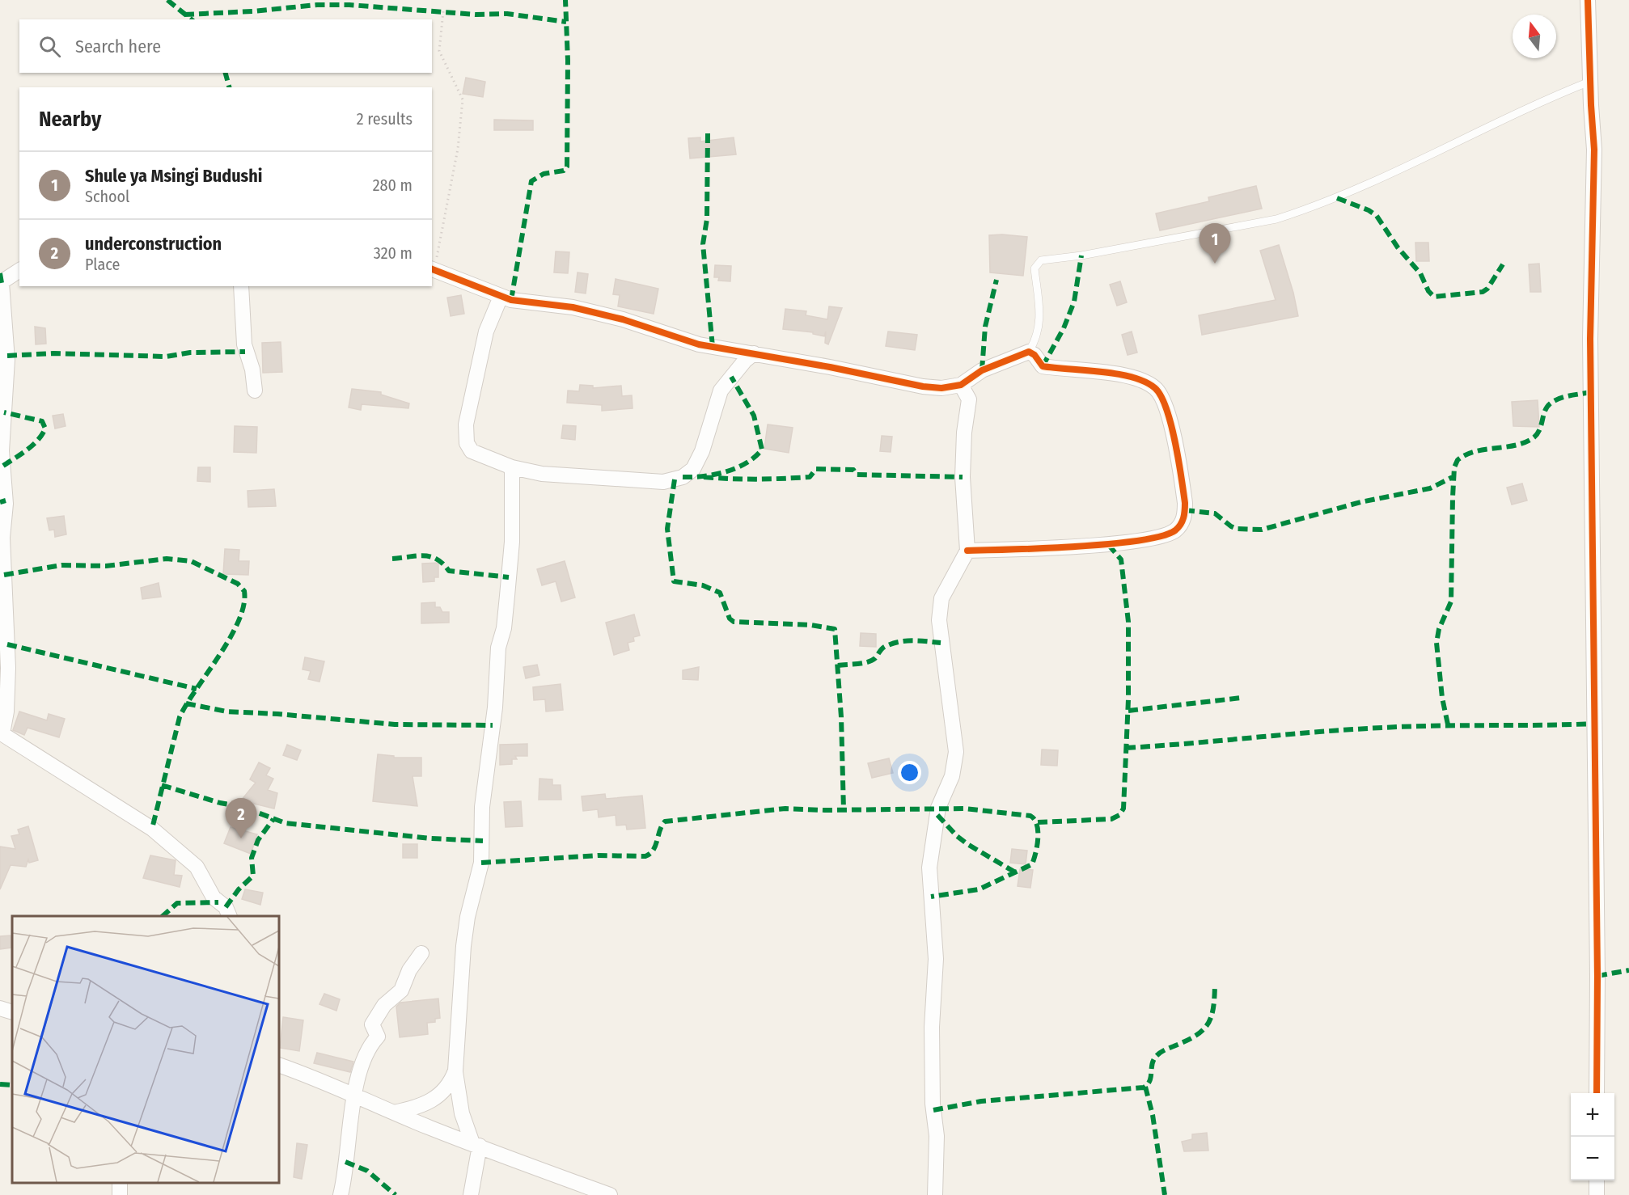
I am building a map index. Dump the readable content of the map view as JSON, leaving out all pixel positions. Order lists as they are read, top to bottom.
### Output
{
  "north": "top",
  "page": {
    "search": "Search here",
    "heading": ["Nearby", "2 results"],
    "list": [
      {
        "mark": "1",
        "name": "Shule ya Msingi Budushi",
        "note": "School",
        "value": "280 m"
      },
      {
        "mark": "2",
        "name": "underconstruction",
        "note": "Place",
        "value": "320 m"
      }
    ],
    "pins": ["1", "2"],
    "map_buttons": ["+", "−"]
  }
}
